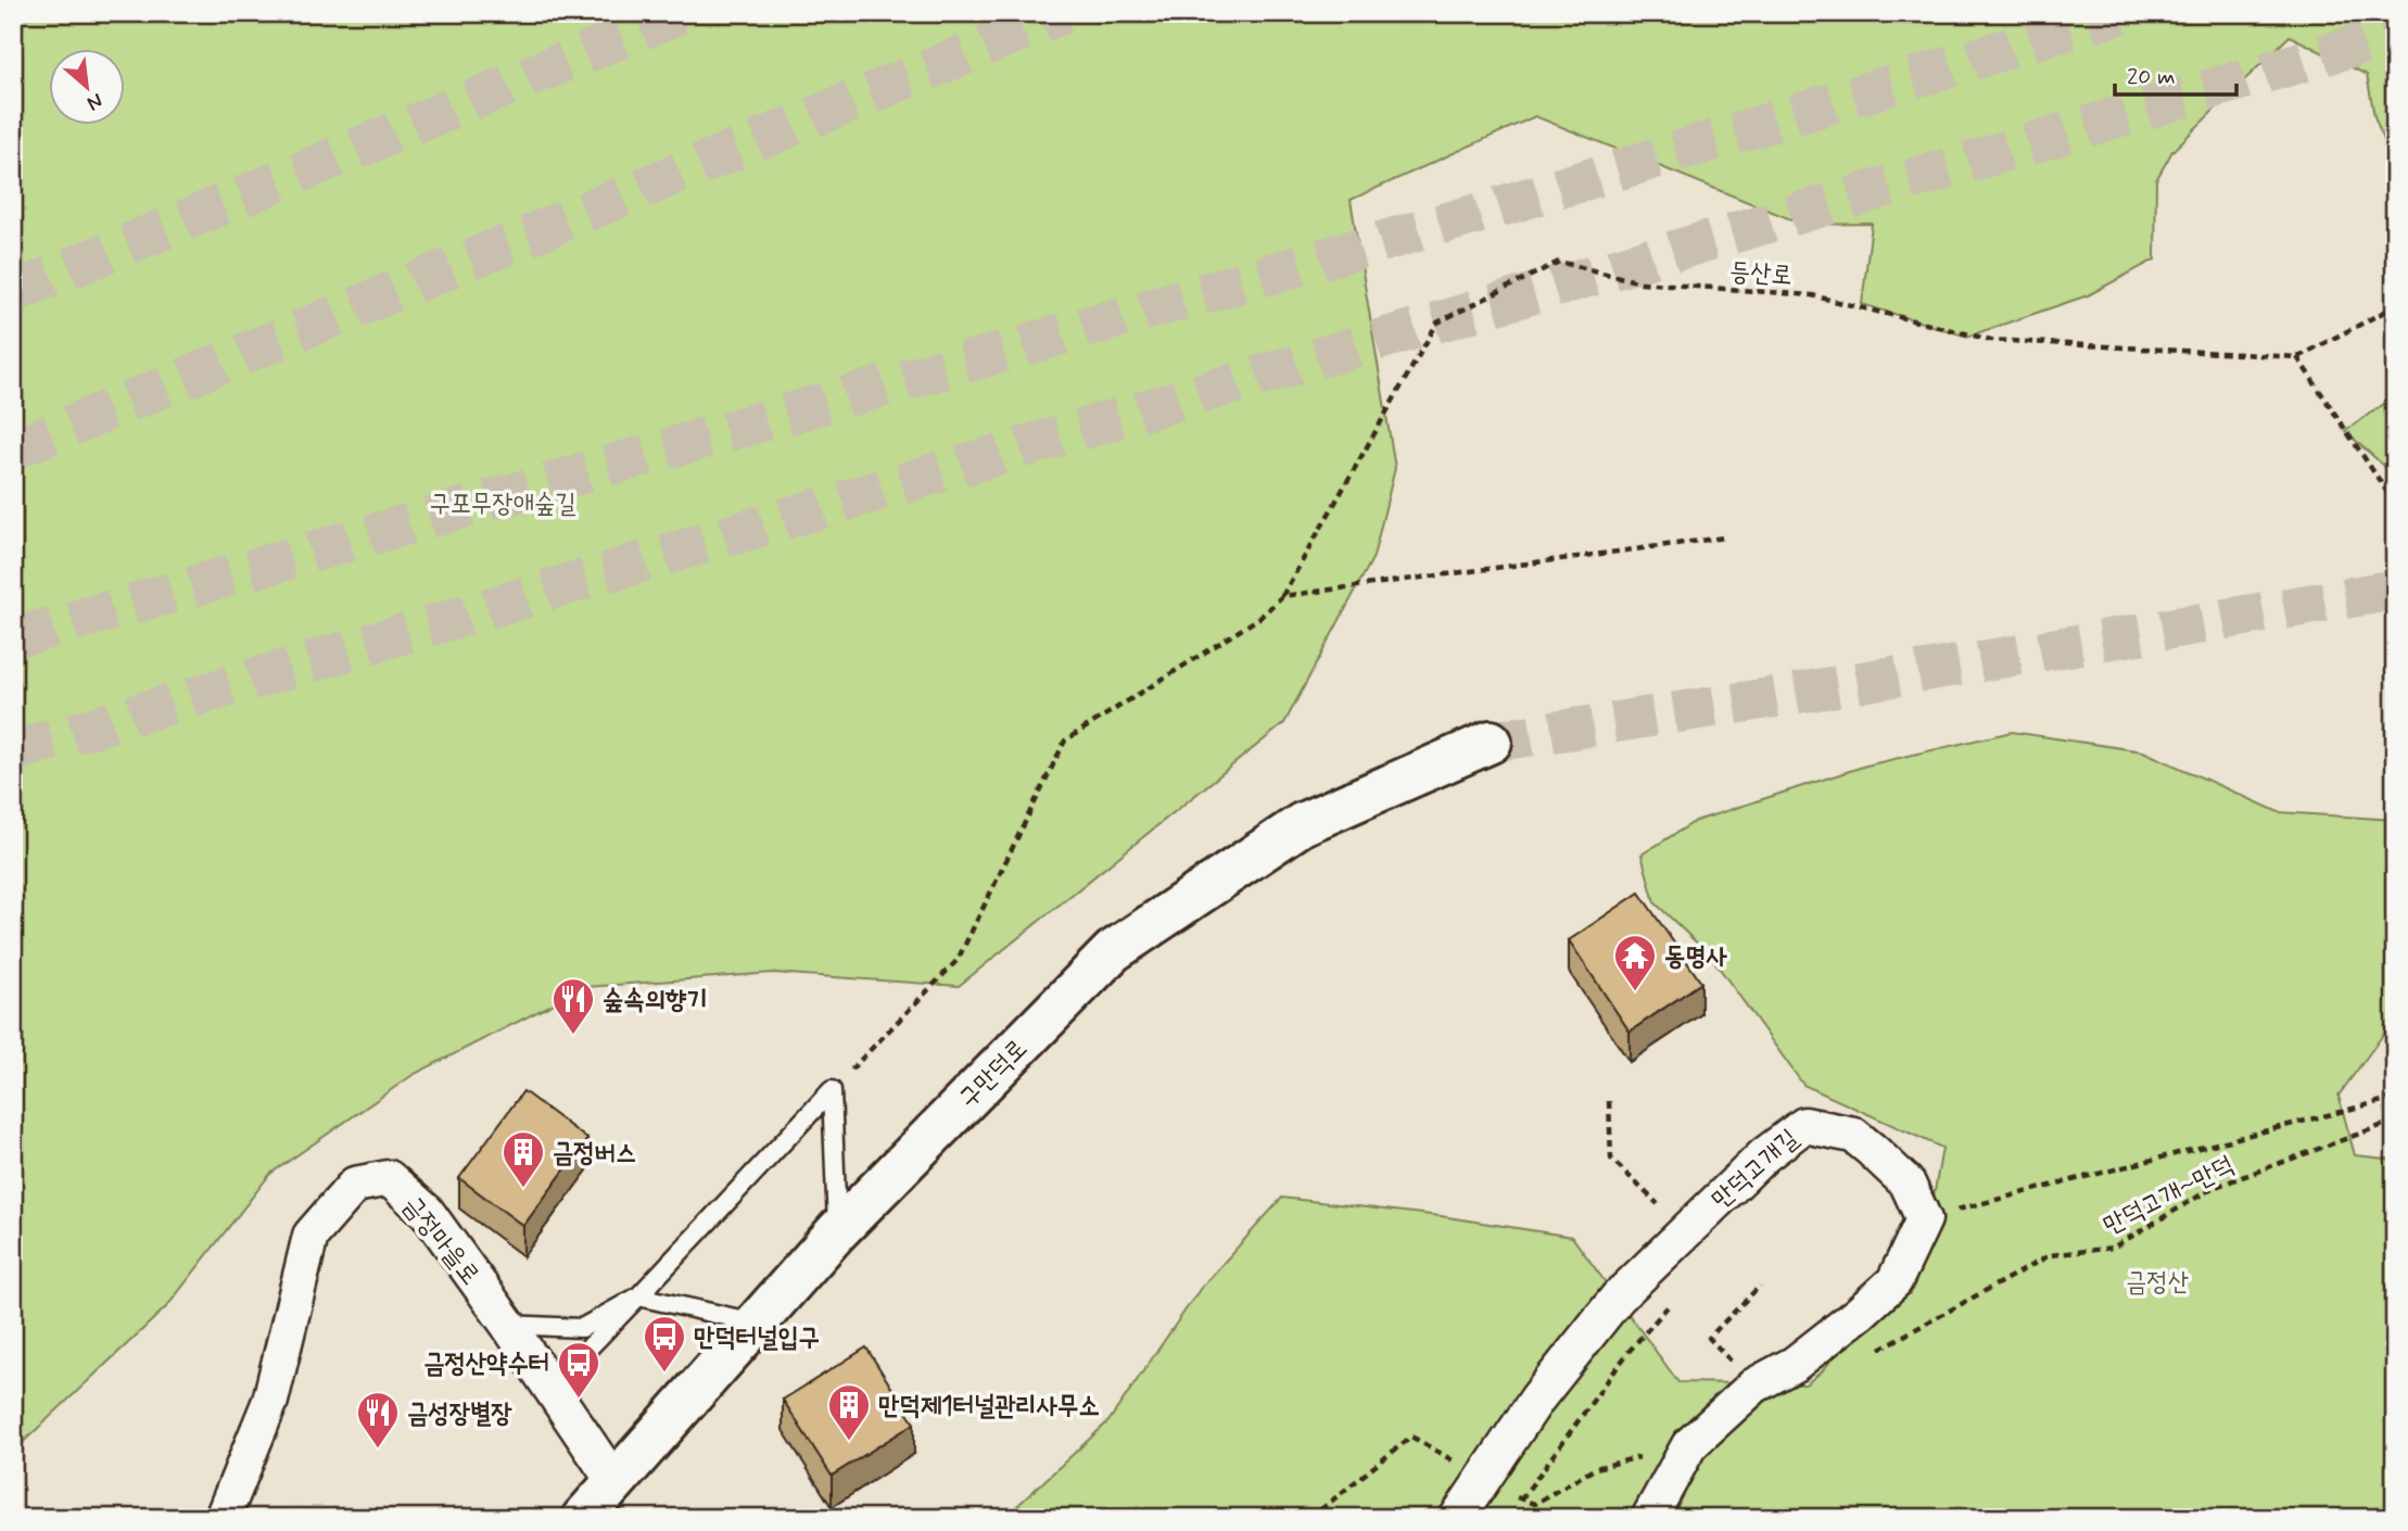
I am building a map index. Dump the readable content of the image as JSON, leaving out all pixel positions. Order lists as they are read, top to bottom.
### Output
{
  "streets": {
    "main road": ["구만덕로"],
    "street": ["만덕고개길", "금정마을로"],
    "path": ["등산로", "만덕고개~만덕"]
  },
  "crossings": [
    ["구만덕로", "금정마을로"]
  ],
  "parks": ["구포무장애숲길", "금정산"],
  "places": {
    "temple": ["동명사"],
    "restaurant": ["숲속의향기", "금성장별장"],
    "building": ["금정버스", "만덕제1터널관리사무소"],
    "bus stop": ["만덕터널입구", "금정산약수터"]
  },
  "scale_bar": "20 m",
  "north": "bottom right"
}
